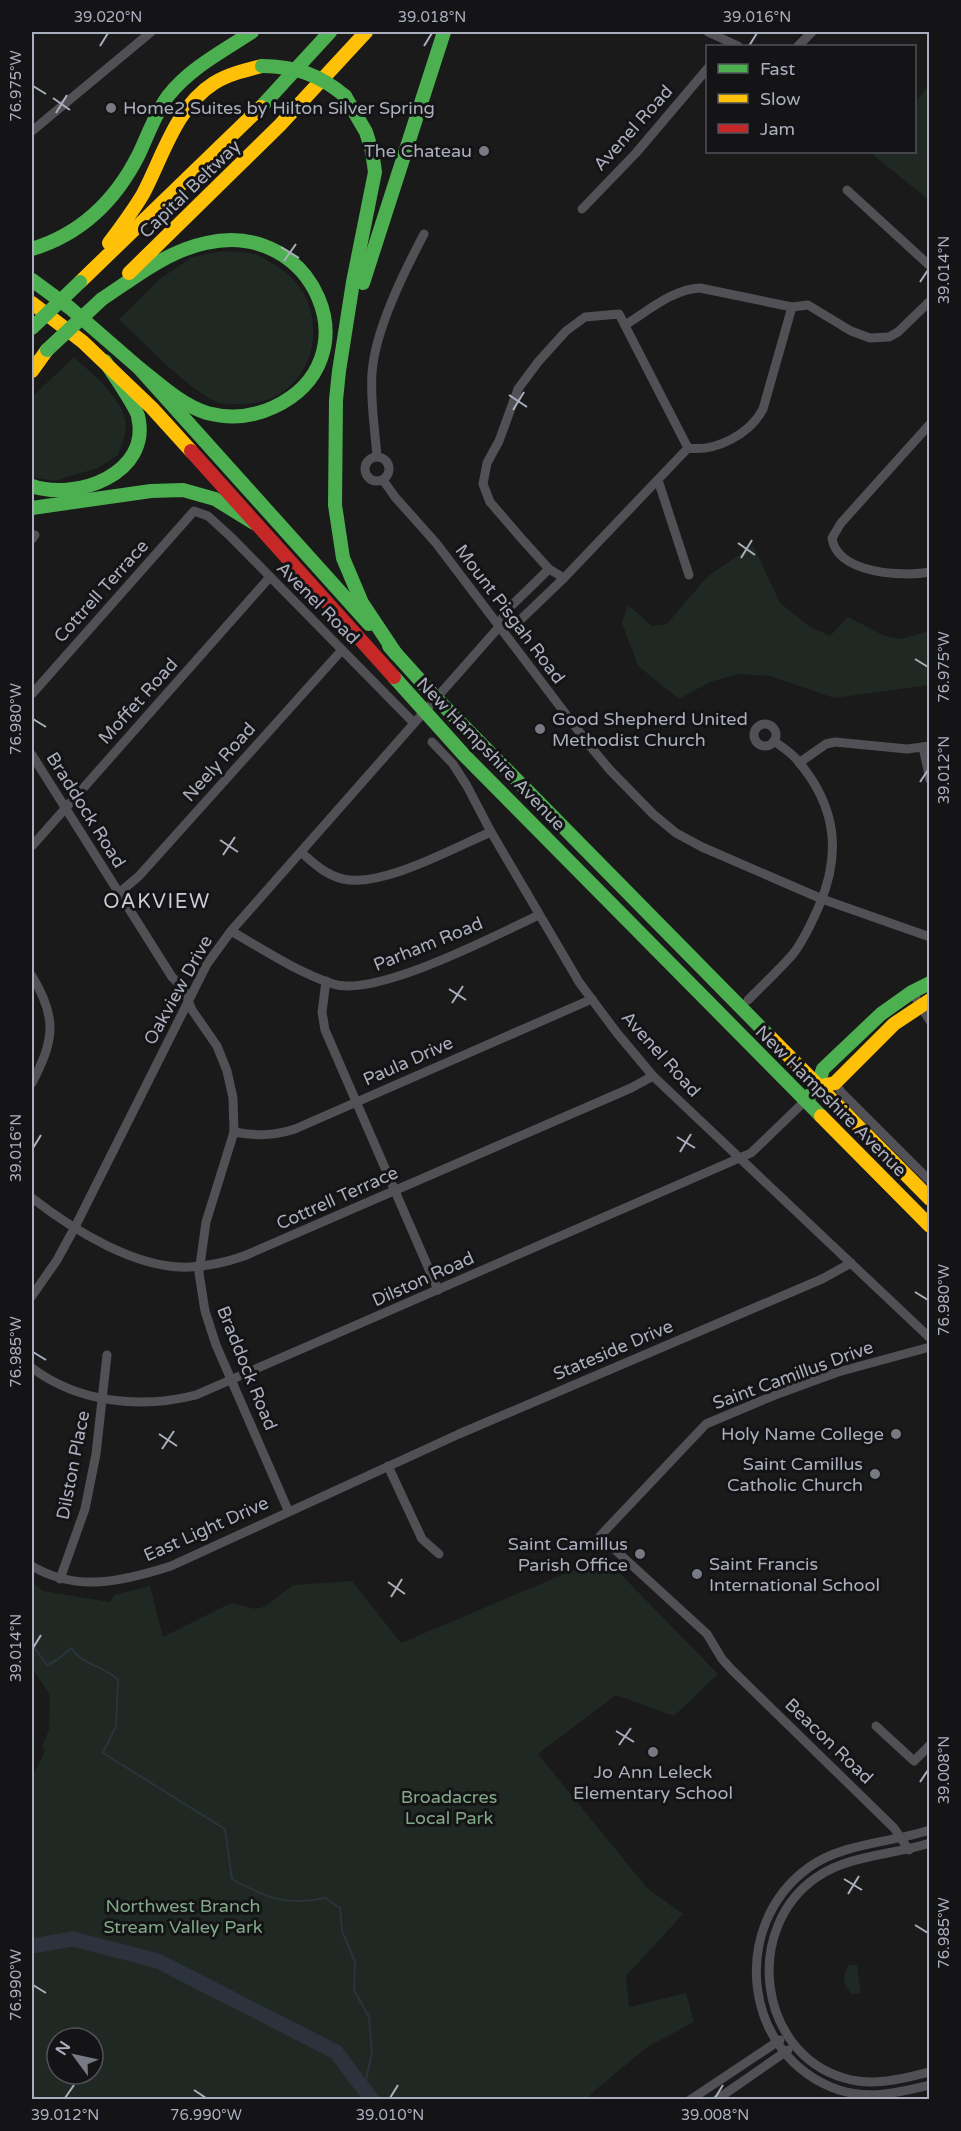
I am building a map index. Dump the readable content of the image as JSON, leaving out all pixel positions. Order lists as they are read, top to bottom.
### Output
{
  "streets": {
    "main road": ["Capital Beltway", "New Hampshire Avenue"],
    "street": [
      "Avenel Road",
      "Cottrell Terrace",
      "Mount Pisgah Road",
      "Moffet Road",
      "Neely Road",
      "Braddock Road",
      "Parham Road",
      "Oakview Drive",
      "Paula Drive",
      "Dilston Road",
      "Stateside Drive",
      "Saint Camillus Drive",
      "Dilston Place",
      "East Light Drive",
      "Beacon Road"
    ]
  },
  "crossings": [
    ["Avenel Road", "Cottrell Terrace"],
    ["Avenel Road", "Moffet Road"],
    ["Avenel Road", "Neely Road"],
    ["Avenel Road", "Parham Road"],
    ["Avenel Road", "Oakview Drive"],
    ["Avenel Road", "Paula Drive"],
    ["Avenel Road", "Dilston Road"],
    ["Avenel Road", "Stateside Drive"],
    ["Cottrell Terrace", "Braddock Road"],
    ["Cottrell Terrace", "Oakview Drive"],
    ["Mount Pisgah Road", "Oakview Drive"],
    ["Moffet Road", "Braddock Road"],
    ["New Hampshire Avenue", "Oakview Drive"],
    ["New Hampshire Avenue", "Dilston Road"],
    ["Neely Road", "Braddock Road"],
    ["Braddock Road", "Oakview Drive"],
    ["Braddock Road", "Paula Drive"],
    ["Braddock Road", "Dilston Road"],
    ["Braddock Road", "East Light Drive"],
    ["Parham Road", "Oakview Drive"],
    ["Dilston Road", "Dilston Place"],
    ["Stateside Drive", "East Light Drive"],
    ["Saint Camillus Drive", "Beacon Road"],
    ["Dilston Place", "East Light Drive"]
  ],
  "districts": ["OAKVIEW"],
  "parks": ["Broadacres Local Park", "Northwest Branch Stream Valley Park"],
  "places": [
    "Home2 Suites by Hilton Silver Spring",
    "The Chateau",
    "Good Shepherd United Methodist Church",
    "Holy Name College",
    "Saint Camillus Catholic Church",
    "Saint Camillus Parish Office",
    "Saint Francis International School",
    "Jo Ann Leleck Elementary School"
  ],
  "legend": ["Fast", "Slow", "Jam"],
  "north": "top left",
  "coordinates": [
    "39.020°N",
    "39.018°N",
    "39.016°N",
    "76.975°W",
    "39.014°N",
    "76.980°W",
    "39.012°N",
    "76.985°W",
    "39.008°N",
    "76.990°W",
    "39.010°N"
  ]
}
